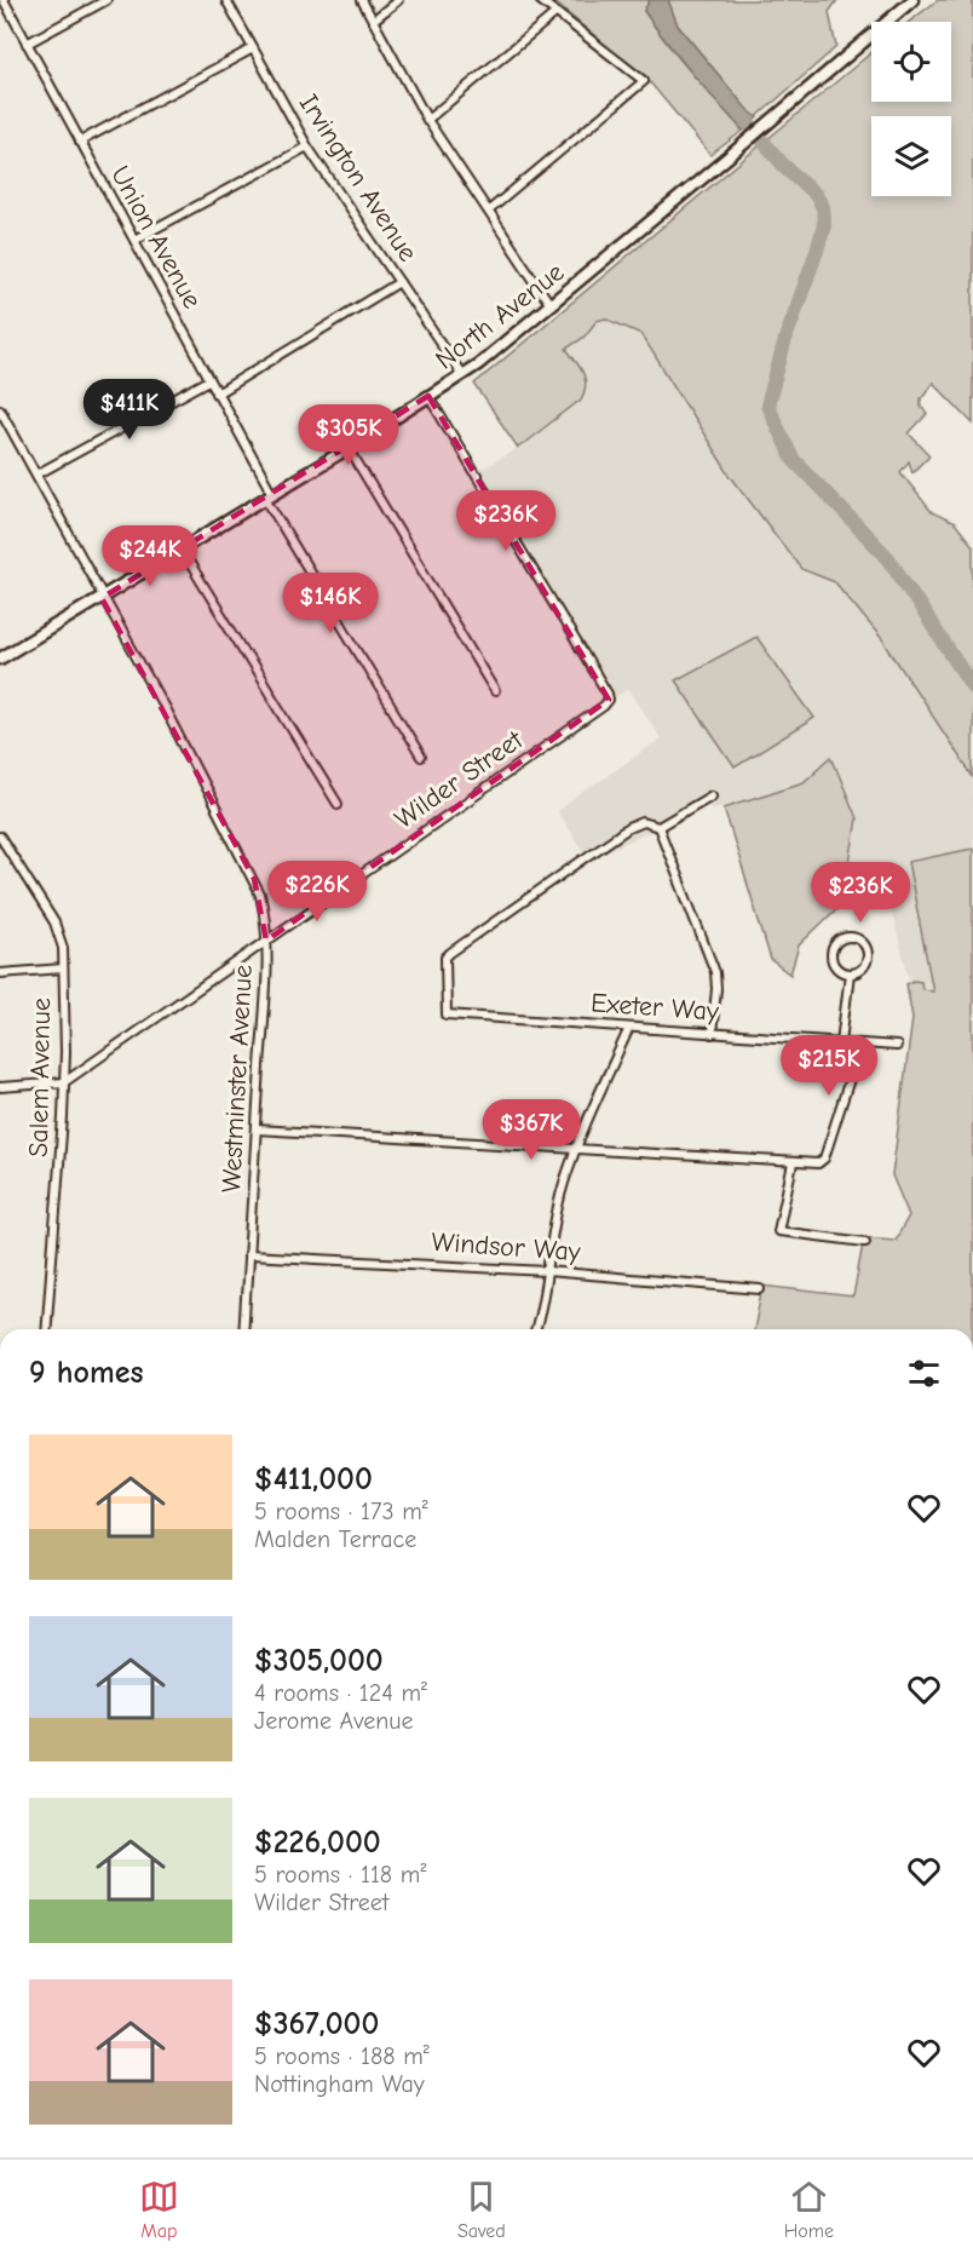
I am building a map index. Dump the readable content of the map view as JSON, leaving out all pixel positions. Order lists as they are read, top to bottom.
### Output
{
  "streets": {
    "main road": ["North Avenue"],
    "street": [
      "Irvington Avenue",
      "Union Avenue",
      "Wilder Street",
      "Exeter Way",
      "Salem Avenue",
      "Westminster Avenue",
      "Windsor Way"
    ]
  },
  "crossings": [
    ["Irvington Avenue", "North Avenue"],
    ["Union Avenue", "North Avenue"],
    ["North Avenue", "Wilder Street"],
    ["North Avenue", "Westminster Avenue"],
    ["Wilder Street", "Salem Avenue"],
    ["Wilder Street", "Westminster Avenue"],
    ["Westminster Avenue", "Windsor Way"]
  ],
  "page": {
    "price": [
      "$411K",
      "$305K",
      "$236K",
      "$244K",
      "$146K",
      "$226K",
      "$236K",
      "$215K",
      "$367K"
    ],
    "heading": "9 homes",
    "list": [
      {
        "name": "$411,000",
        "note": "5 rooms · 173 m² · Malden Terrace"
      },
      {
        "name": "$305,000",
        "note": "4 rooms · 124 m² · Jerome Avenue"
      },
      {
        "name": "$226,000",
        "note": "5 rooms · 118 m² · Wilder Street"
      },
      {
        "name": "$367,000",
        "note": "5 rooms · 188 m² · Nottingham Way"
      }
    ],
    "tabs": ["Map", "Saved", "Home"]
  }
}
